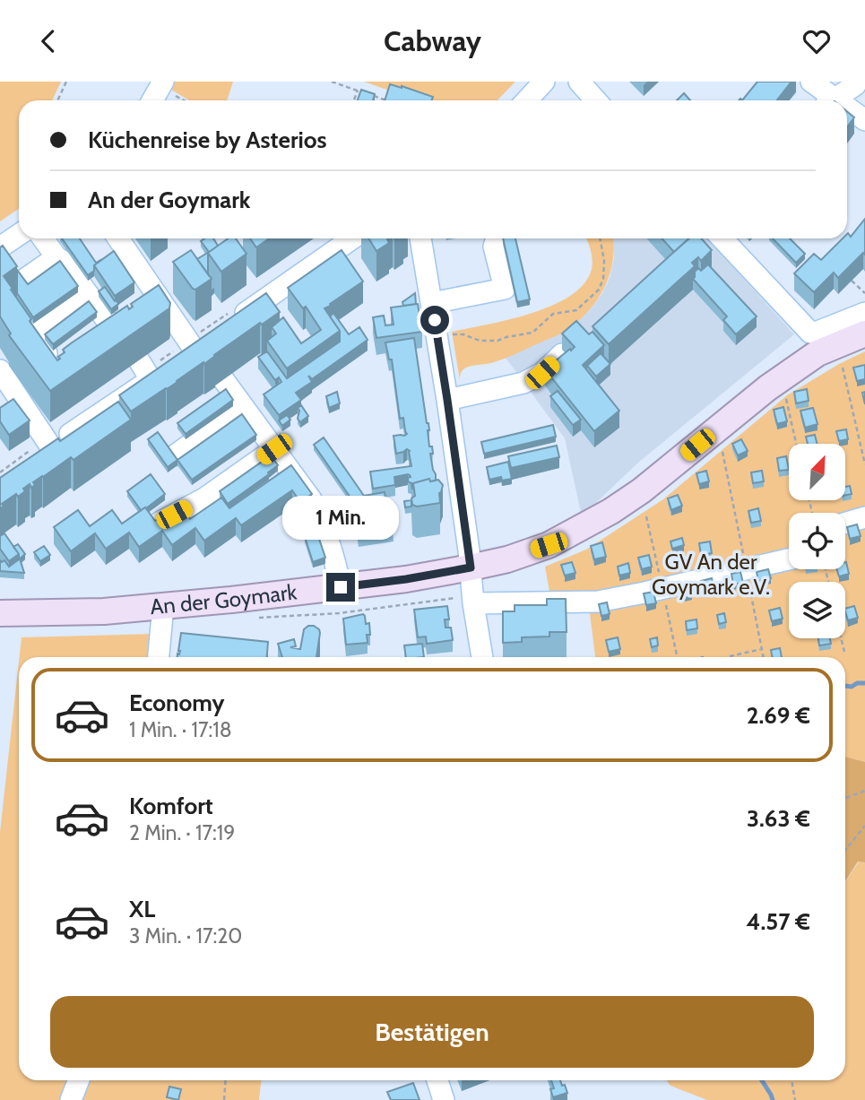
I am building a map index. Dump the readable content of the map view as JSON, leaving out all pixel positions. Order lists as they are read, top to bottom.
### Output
{
  "streets": {
    "main road": ["An der Goymark"]
  },
  "parks": ["GV An der Goymark e.V."],
  "north": "top right",
  "page": {
    "header": "Cabway",
    "banner": ["Küchenreise by Asterios", "An der Goymark"],
    "bubble": "1 Min.",
    "list": [
      {
        "name": "Economy",
        "note": "1 Min. · 17:18",
        "value": "2.69 €"
      },
      {
        "name": "Komfort",
        "note": "2 Min. · 17:19",
        "value": "3.63 €"
      },
      {
        "name": "XL",
        "note": "3 Min. · 17:20",
        "value": "4.57 €"
      }
    ],
    "buttons": "Bestätigen"
  }
}
